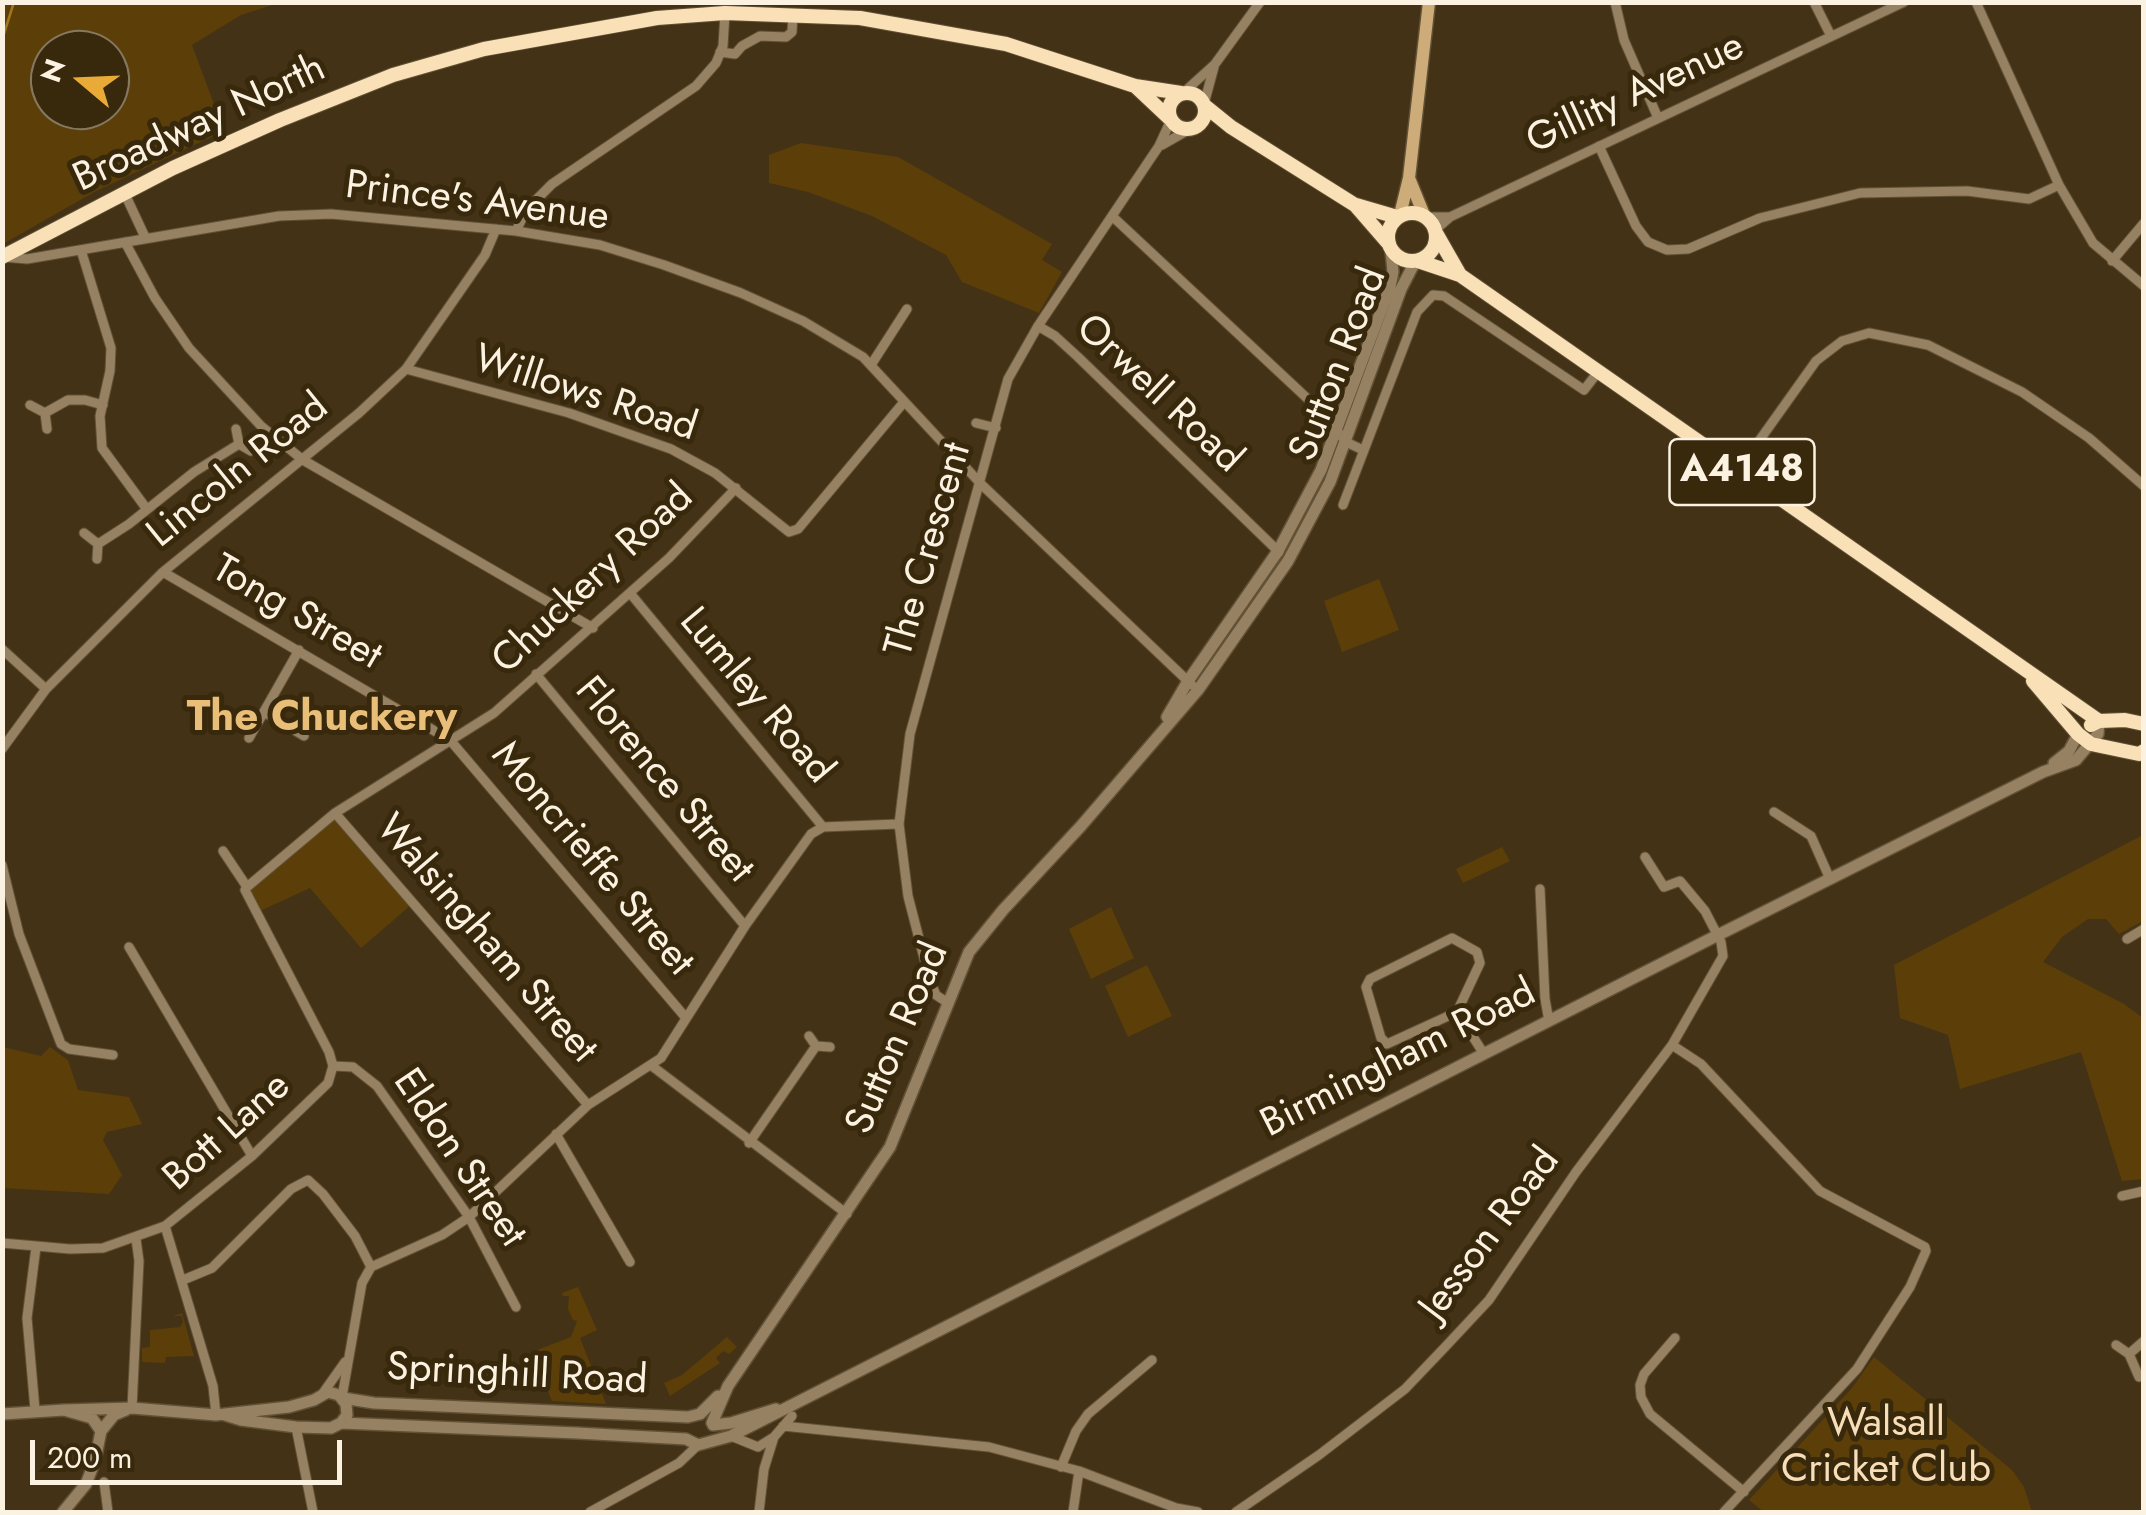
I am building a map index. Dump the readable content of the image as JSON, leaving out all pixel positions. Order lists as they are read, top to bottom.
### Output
{
  "streets": {
    "highway": ["Broadway North", "A4148"],
    "main road": ["Sutton Road"],
    "street": [
      "Gillity Avenue",
      "Prince's Avenue",
      "Willows Road",
      "Orwell Road",
      "Lincoln Road",
      "The Crescent",
      "Chuckery Road",
      "Tong Street",
      "Lumley Road",
      "Florence Street",
      "Moncrieffe Street",
      "Walsingham Street",
      "Birmingham Road",
      "Bott Lane",
      "Eldon Street",
      "Jesson Road",
      "Springhill Road"
    ]
  },
  "crossings": [
    ["Gillity Avenue", "Sutton Road"],
    ["Gillity Avenue", "A4148"],
    ["Broadway North", "Prince's Avenue"],
    ["Broadway North", "The Crescent"],
    ["Prince's Avenue", "Sutton Road"],
    ["Prince's Avenue", "Willows Road"],
    ["Prince's Avenue", "Lincoln Road"],
    ["Prince's Avenue", "The Crescent"],
    ["Sutton Road", "Orwell Road"],
    ["Sutton Road", "A4148"],
    ["Sutton Road", "The Crescent"],
    ["Sutton Road", "Birmingham Road"],
    ["Sutton Road", "Springhill Road"],
    ["Willows Road", "Lincoln Road"],
    ["Willows Road", "Chuckery Road"],
    ["Orwell Road", "The Crescent"],
    ["Lincoln Road", "Tong Street"],
    ["A4148", "Birmingham Road"],
    ["The Crescent", "Lumley Road"],
    ["Chuckery Road", "Tong Street"],
    ["Chuckery Road", "Lumley Road"],
    ["Chuckery Road", "Florence Street"],
    ["Chuckery Road", "Moncrieffe Street"],
    ["Chuckery Road", "Walsingham Street"],
    ["Tong Street", "Moncrieffe Street"],
    ["Birmingham Road", "Jesson Road"],
    ["Birmingham Road", "Springhill Road"],
    ["Bott Lane", "Eldon Street"]
  ],
  "districts": ["The Chuckery"],
  "parks": ["Walsall Cricket Club"],
  "scale_bar": "200 m",
  "north": "left"
}
